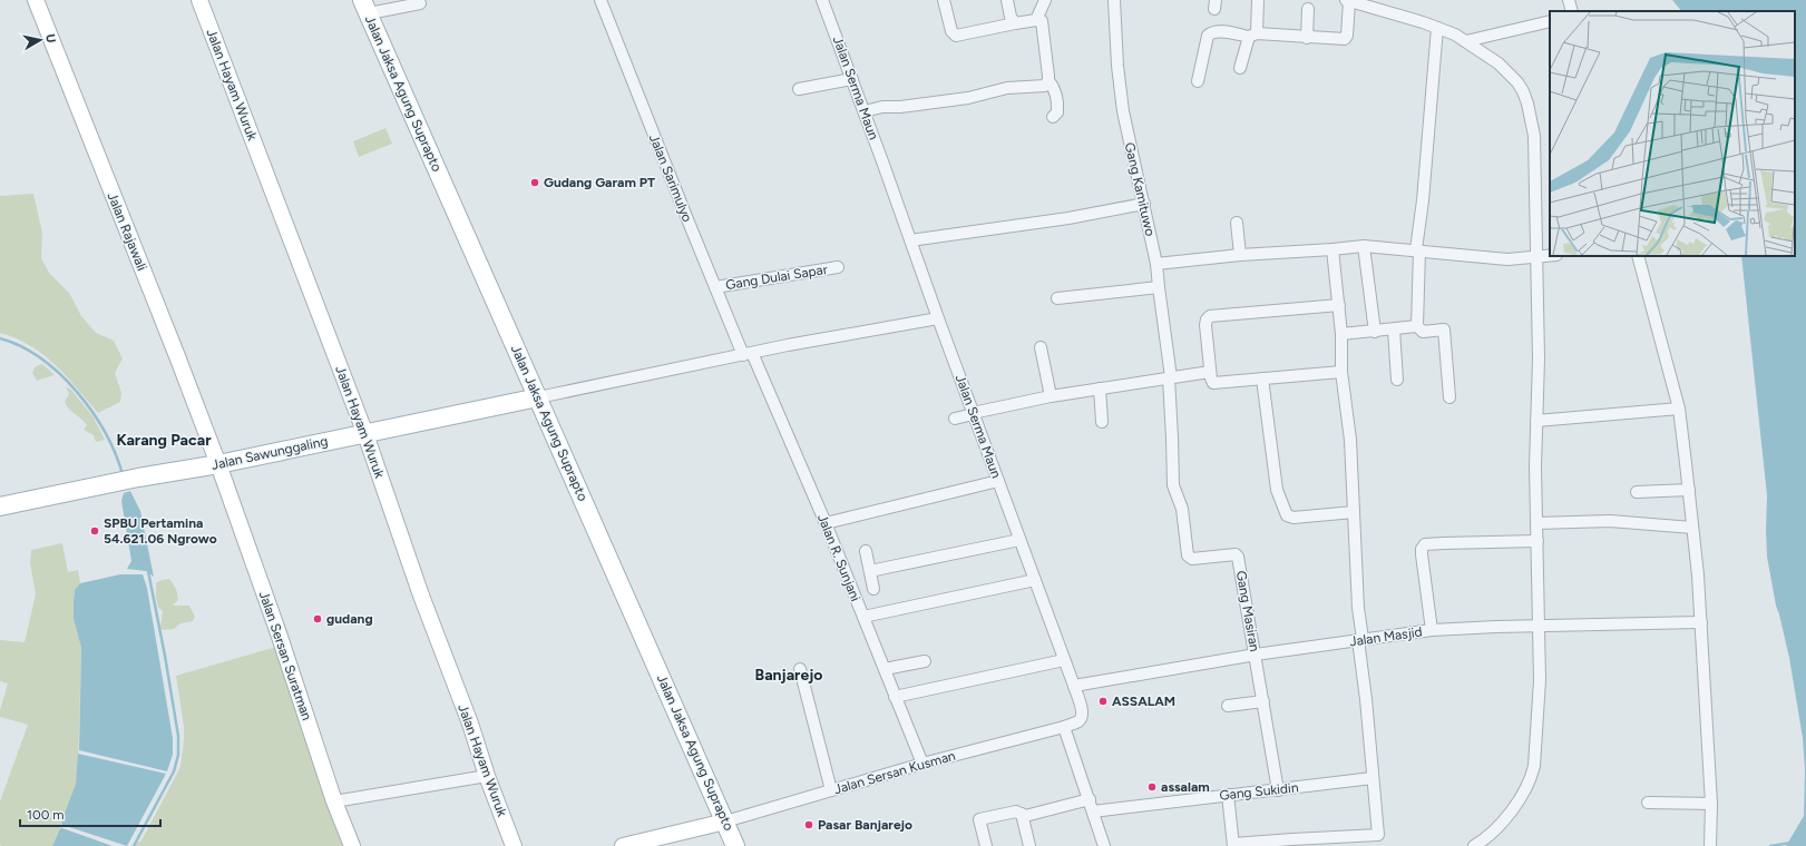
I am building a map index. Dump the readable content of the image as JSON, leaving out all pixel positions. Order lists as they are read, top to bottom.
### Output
{
  "streets": {
    "main road": [
      "Jalan Hayam Wuruk",
      "Jalan Jaksa Agung Suprapto",
      "Jalan Rajawali",
      "Jalan Sawunggaling",
      "Jalan Sersan Suratman"
    ],
    "street": [
      "Jalan Serma Maun",
      "Jalan Sarimulyo",
      "Gang Kamituwo",
      "Gang Dulai Sapar",
      "Jalan R. Sunjani",
      "Gang Masiran",
      "Jalan Masjid",
      "Jalan Sersan Kusman",
      "Gang Sukidin"
    ]
  },
  "crossings": [
    ["Jalan Hayam Wuruk", "Jalan Sawunggaling"],
    ["Jalan Serma Maun", "Jalan Masjid"],
    ["Jalan Serma Maun", "Jalan Sersan Kusman"],
    ["Jalan Jaksa Agung Suprapto", "Jalan Sawunggaling"],
    ["Jalan Jaksa Agung Suprapto", "Jalan Sersan Kusman"],
    ["Jalan Sarimulyo", "Gang Dulai Sapar"],
    ["Jalan Sarimulyo", "Jalan R. Sunjani"],
    ["Gang Kamituwo", "Gang Masiran"],
    ["Jalan Rajawali", "Jalan Sawunggaling"],
    ["Jalan Rajawali", "Jalan Sersan Suratman"],
    ["Jalan Sawunggaling", "Jalan Sersan Suratman"],
    ["Jalan R. Sunjani", "Jalan Sersan Kusman"],
    ["Gang Masiran", "Jalan Masjid"],
    ["Gang Masiran", "Gang Sukidin"]
  ],
  "districts": ["Karang Pacar", "Banjarejo"],
  "places": [
    "Gudang Garam PT",
    "SPBU Pertamina 54.621.06 Ngrowo",
    "gudang",
    "ASSALAM",
    "assalam",
    "Pasar Banjarejo"
  ],
  "scale_bar": "100 m",
  "north": "right"
}
